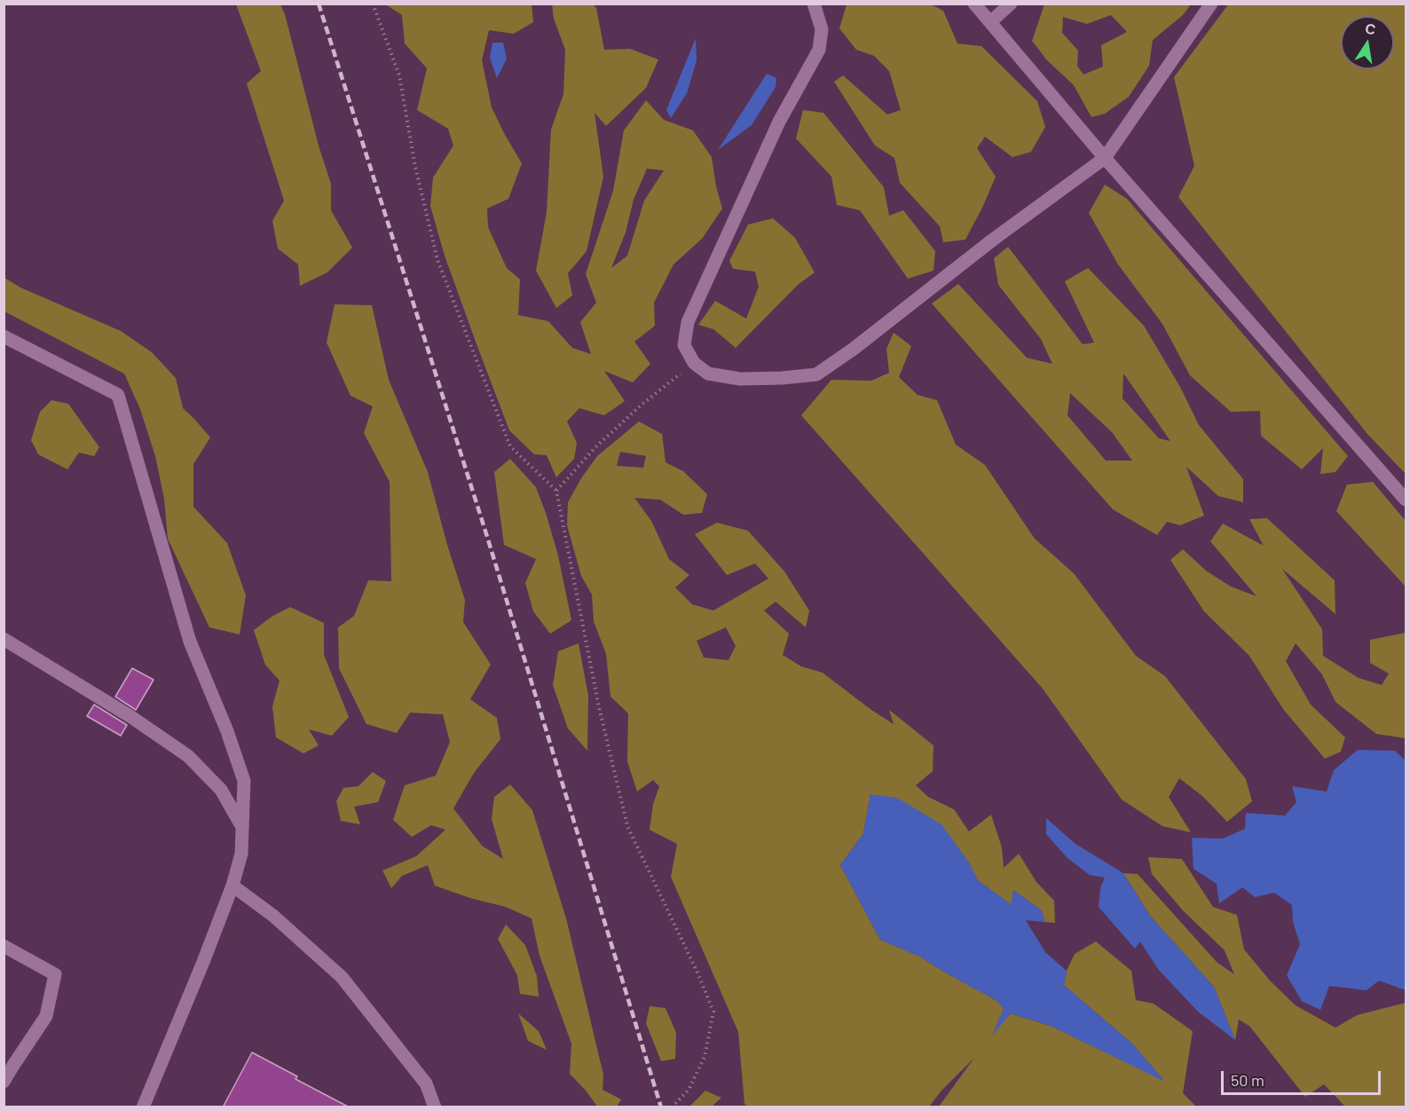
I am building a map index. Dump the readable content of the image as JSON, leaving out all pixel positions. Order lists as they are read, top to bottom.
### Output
{
  "scale_bar": "50 m",
  "north": "top"
}
